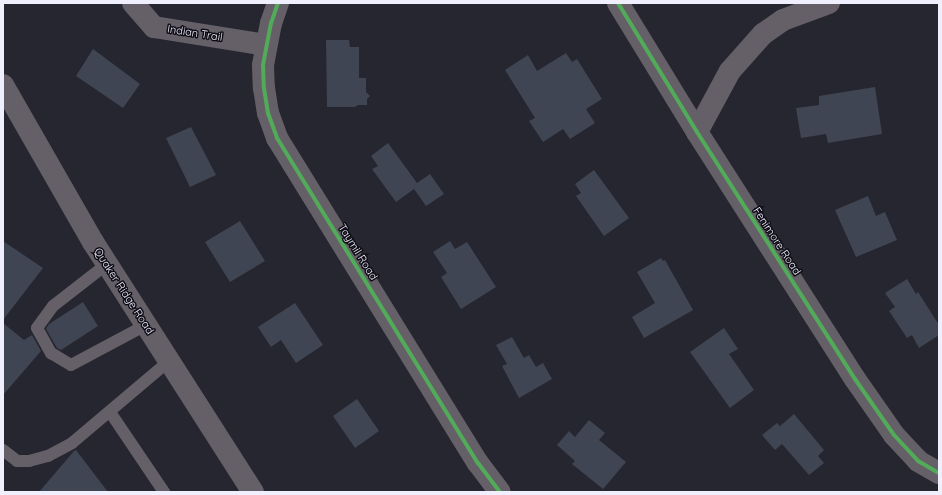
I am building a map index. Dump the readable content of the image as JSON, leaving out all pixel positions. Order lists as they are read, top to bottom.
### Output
{
  "streets": {
    "street": [
      "Indian Trail",
      "Fenimore Road",
      "Taymil Road",
      "Quaker Ridge Road"
    ]
  },
  "crossings": [
    ["Indian Trail", "Taymil Road"]
  ]
}
